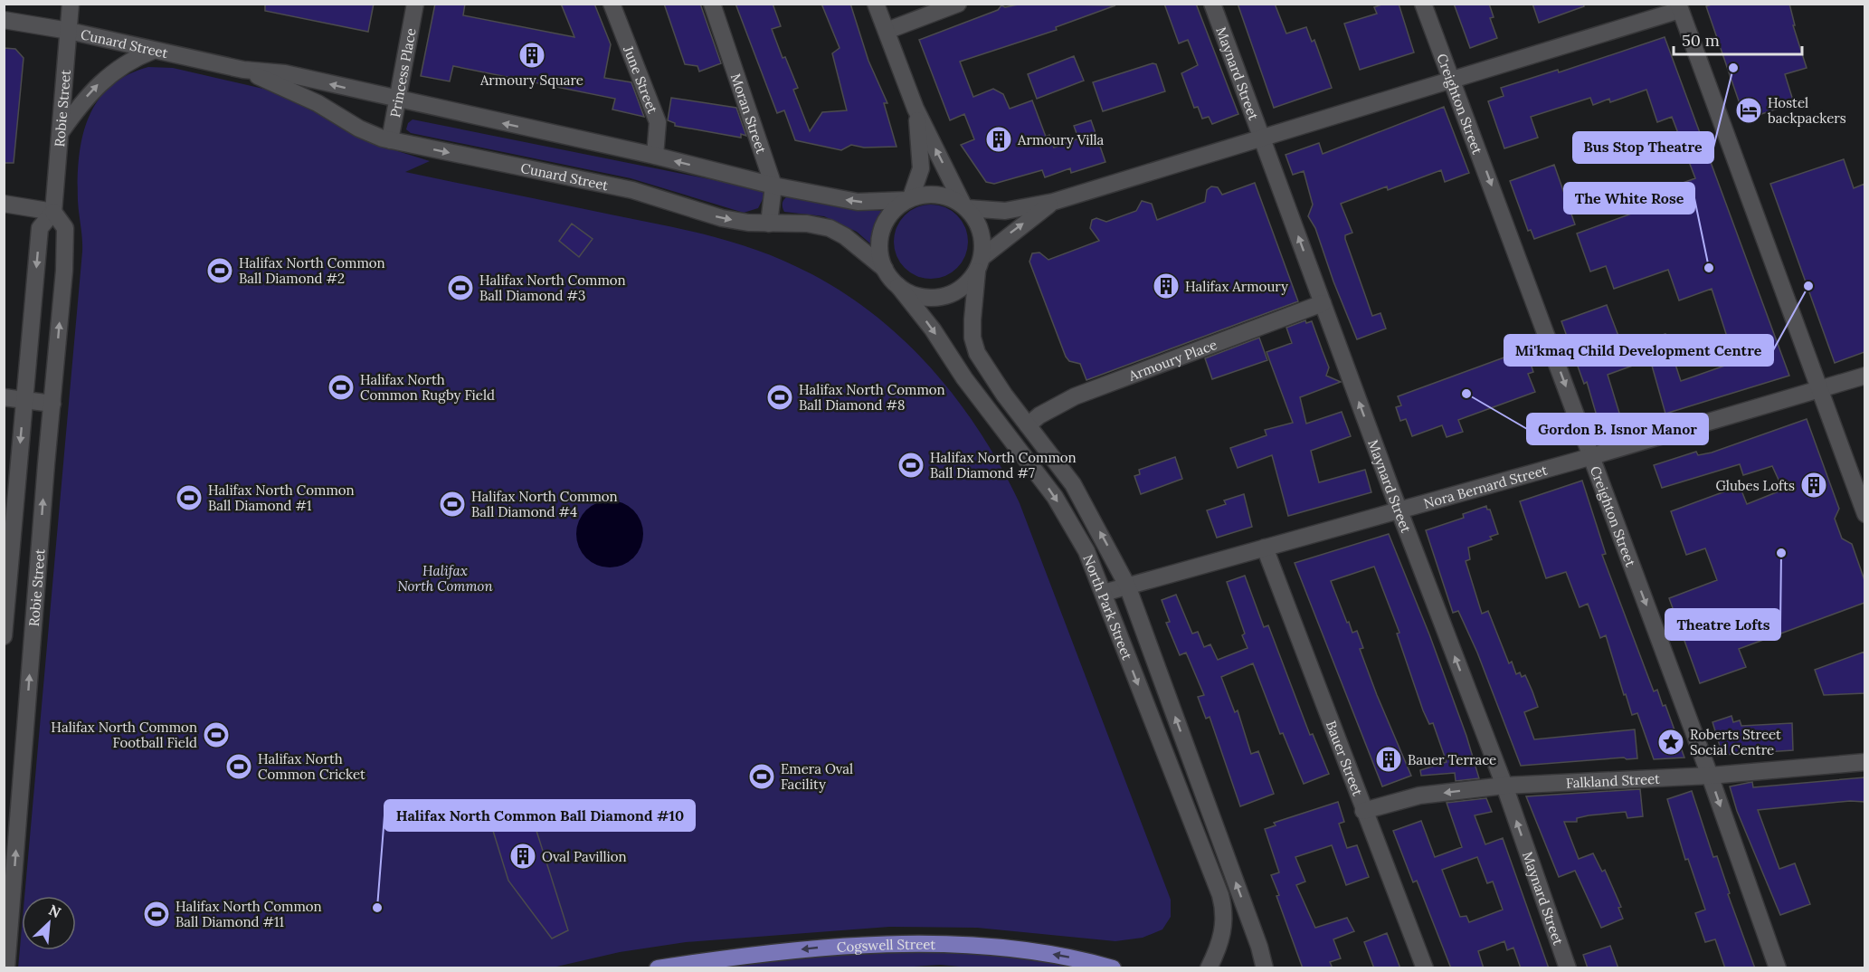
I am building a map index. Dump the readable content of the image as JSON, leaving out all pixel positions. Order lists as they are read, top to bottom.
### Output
{
  "streets": {
    "main road": ["Cogswell Street"],
    "street": [
      "Cunard Street",
      "Princess Place",
      "Maynard Street",
      "June Street",
      "Creighton Street",
      "Robie Street",
      "Moran Street",
      "Armoury Place",
      "Nora Bernard Street",
      "North Park Street",
      "Bauer Street",
      "Falkland Street"
    ]
  },
  "crossings": [
    ["Cunard Street", "Princess Place"],
    ["Cunard Street", "June Street"],
    ["Cunard Street", "Robie Street"],
    ["Cunard Street", "Moran Street"],
    ["Cunard Street", "North Park Street"],
    ["Maynard Street", "Armoury Place"],
    ["Maynard Street", "Nora Bernard Street"],
    ["Maynard Street", "Falkland Street"],
    ["Creighton Street", "Nora Bernard Street"],
    ["Creighton Street", "Falkland Street"],
    ["Armoury Place", "North Park Street"],
    ["Nora Bernard Street", "North Park Street"],
    ["Nora Bernard Street", "Bauer Street"],
    ["Bauer Street", "Falkland Street"]
  ],
  "one_way": ["Maynard Street", "Creighton Street", "Cogswell Street"],
  "parks": ["Halifax North Common"],
  "places": {
    "building": [
      "Armoury Square",
      "Armoury Villa",
      "Halifax Armoury",
      "Glubes Lofts",
      "Bauer Terrace",
      "Oval Pavillion"
    ],
    "other": [
      "Bus Stop Theatre",
      "The White Rose",
      "Mi'kmaq Child Development Centre",
      "Gordon B. Isnor Manor",
      "Theatre Lofts",
      "Halifax North Common Ball Diamond #10"
    ],
    "hotel": ["Hostel backpackers"],
    "sports": [
      "Halifax North Common Ball Diamond #2",
      "Halifax North Common Ball Diamond #3",
      "Halifax North Common Rugby Field",
      "Halifax North Common Ball Diamond #8",
      "Halifax North Common Ball Diamond #7",
      "Halifax North Common Ball Diamond #1",
      "Halifax North Common Ball Diamond #4",
      "Halifax North Common Football Field",
      "Halifax North Common Cricket",
      "Emera Oval Facility",
      "Halifax North Common Ball Diamond #11"
    ],
    "place": ["Roberts Street Social Centre"]
  },
  "scale_bar": "50 m",
  "north": "top right"
}
